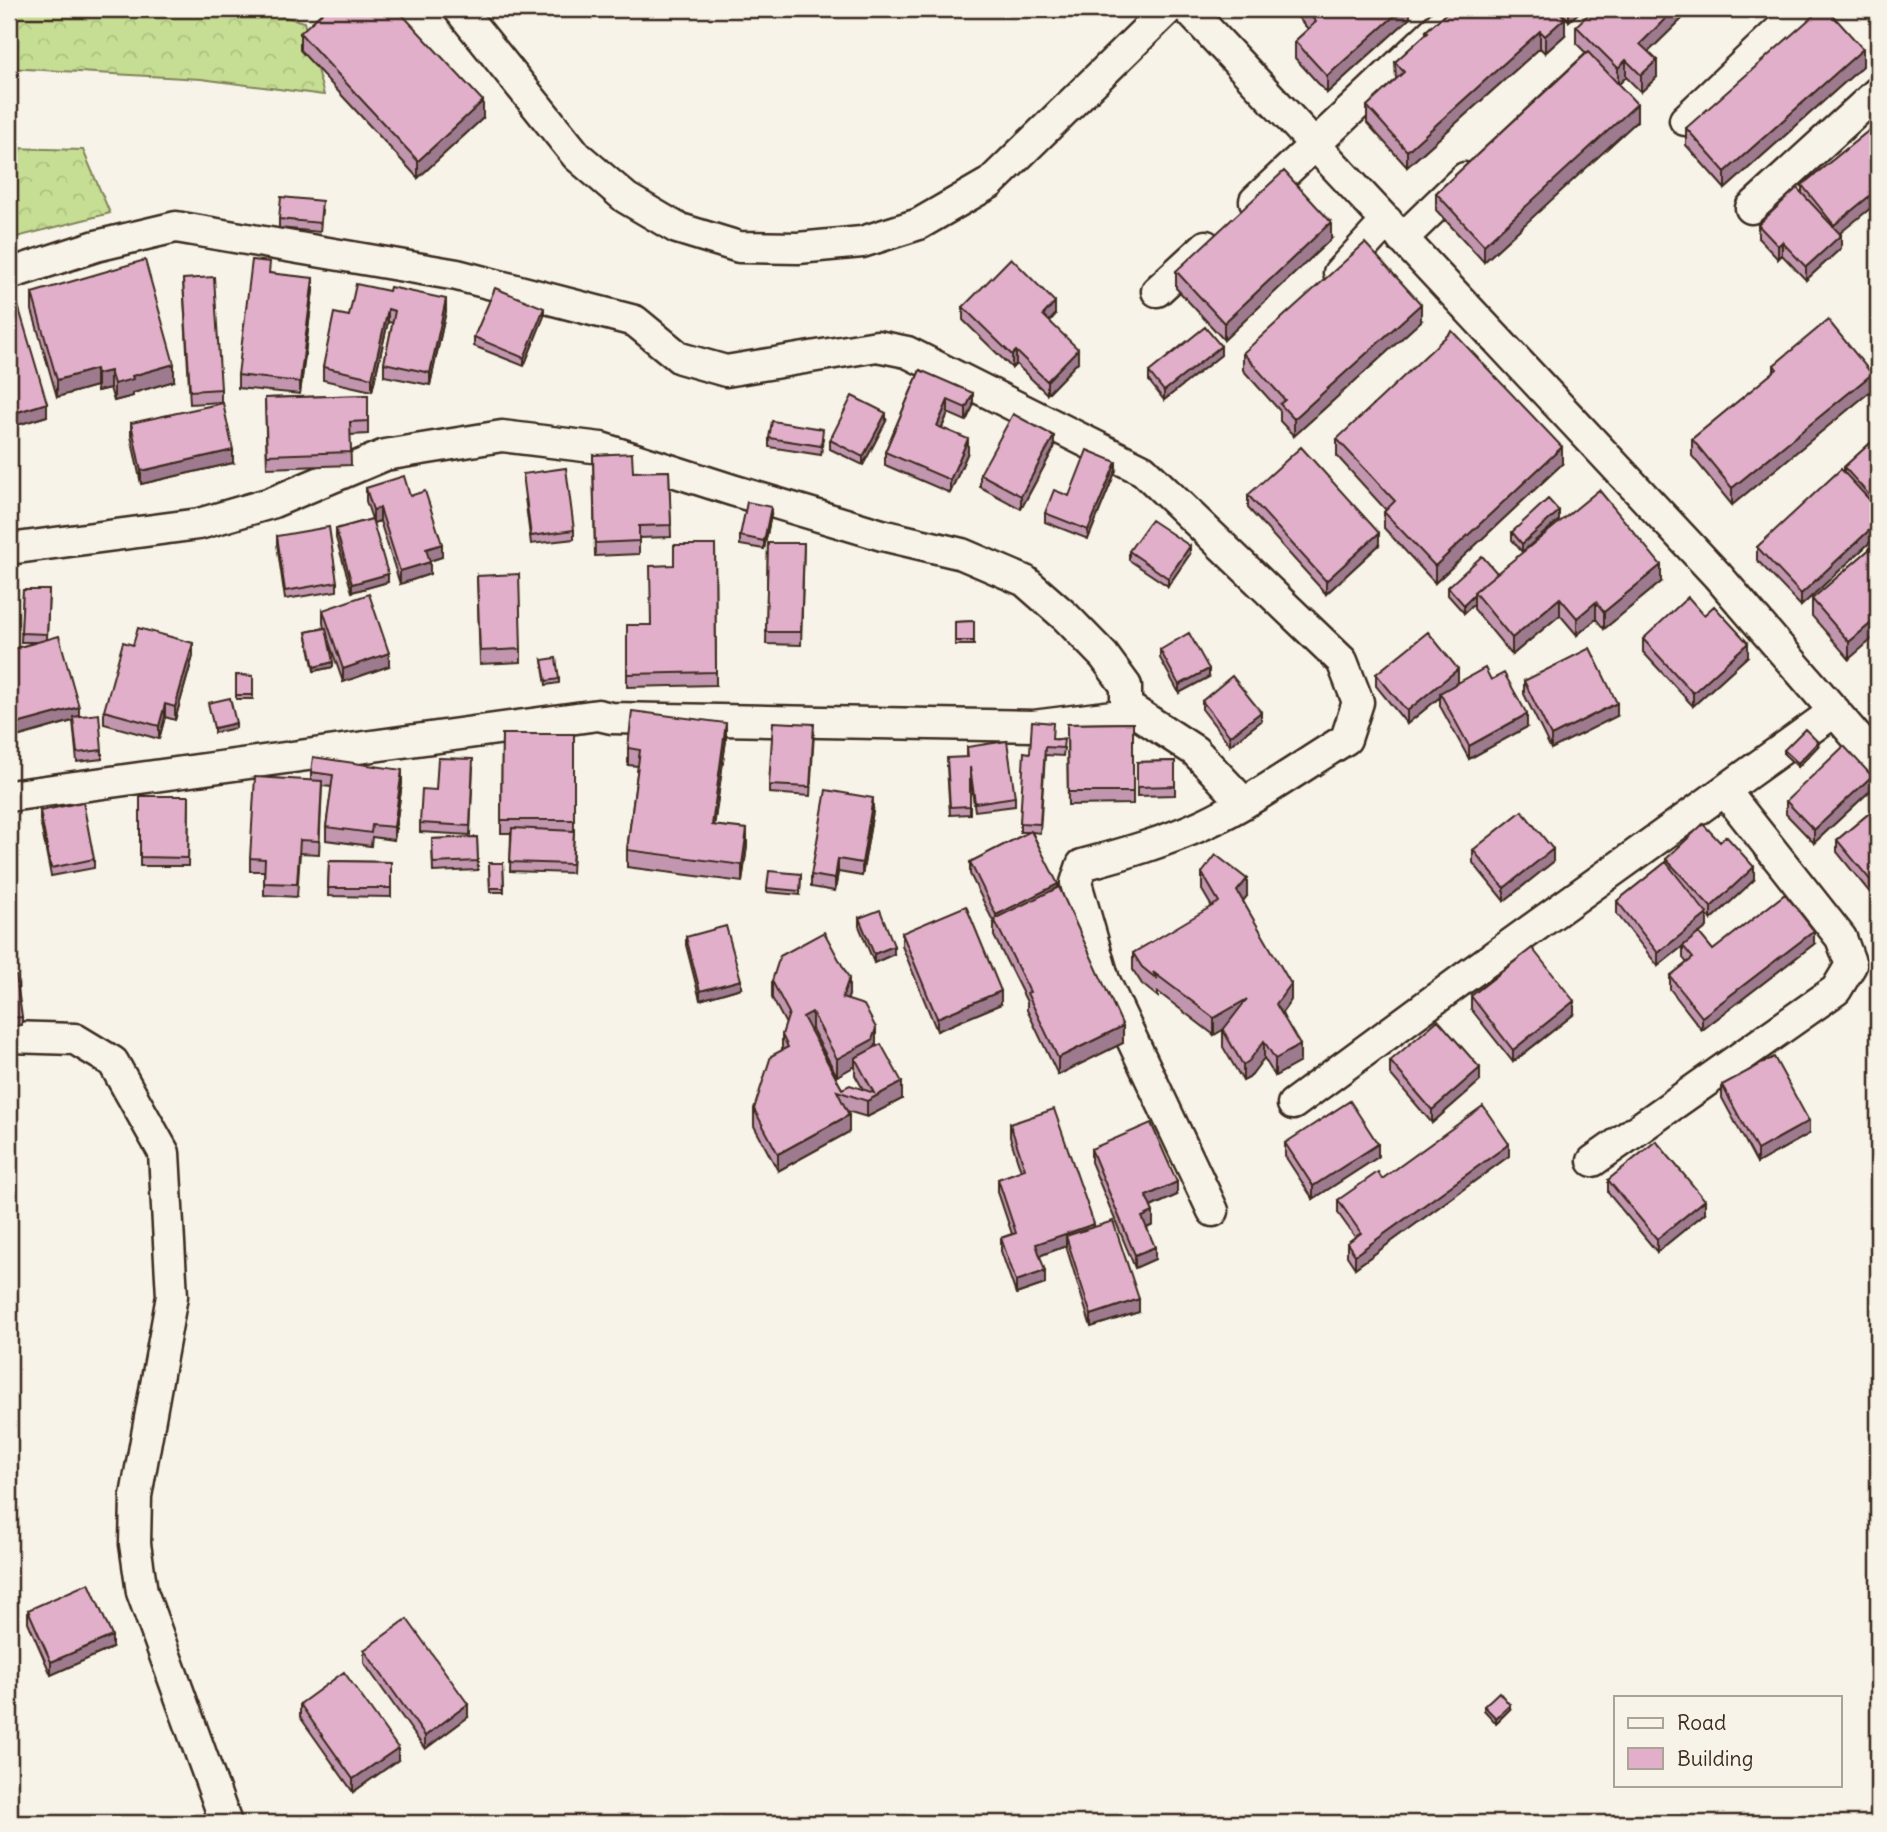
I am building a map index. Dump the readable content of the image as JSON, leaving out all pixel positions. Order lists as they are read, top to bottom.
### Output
{
  "legend": ["Road", "Building"]
}
